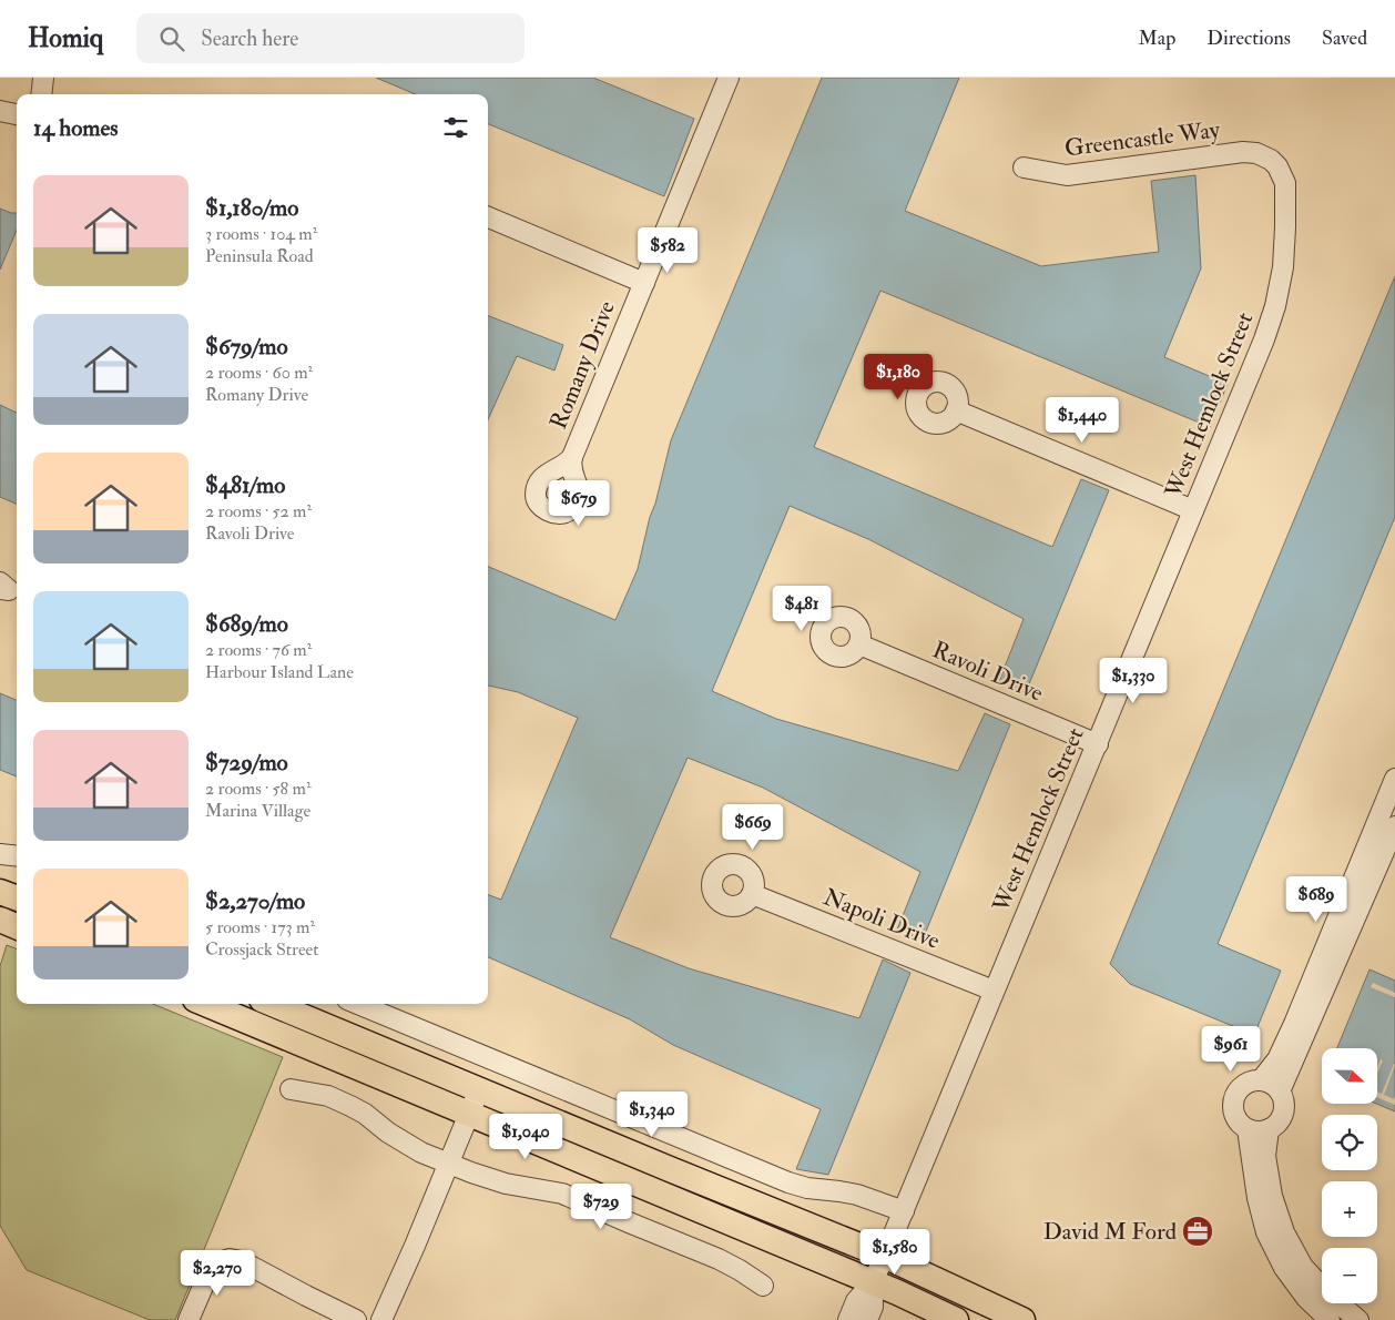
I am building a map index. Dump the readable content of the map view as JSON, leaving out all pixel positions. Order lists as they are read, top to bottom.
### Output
{
  "streets": {
    "street": [
      "Greencastle Way",
      "Romany Drive",
      "West Hemlock Street",
      "Ravoli Drive",
      "Napoli Drive"
    ]
  },
  "crossings": [
    ["Greencastle Way", "West Hemlock Street"],
    ["West Hemlock Street", "Ravoli Drive"],
    ["West Hemlock Street", "Napoli Drive"]
  ],
  "places": {
    "office": ["David M Ford"]
  },
  "north": "right",
  "page": {
    "header": "Homiq",
    "search": "Search here",
    "nav": ["Map", "Directions", "Saved"],
    "heading": "14 homes",
    "list": [
      {
        "name": "$1,180/mo",
        "note": "3 rooms · 104 m² · Peninsula Road"
      },
      {
        "name": "$679/mo",
        "note": "2 rooms · 60 m² · Romany Drive"
      },
      {
        "name": "$481/mo",
        "note": "2 rooms · 52 m² · Ravoli Drive"
      },
      {
        "name": "$689/mo",
        "note": "2 rooms · 76 m² · Harbour Island Lane"
      },
      {
        "name": "$729/mo",
        "note": "2 rooms · 58 m² · Marina Village"
      },
      {
        "name": "$2,270/mo",
        "note": "5 rooms · 173 m² · Crossjack Street"
      }
    ],
    "price": [
      "$582",
      "$1,180",
      "$1,440",
      "$679",
      "$481",
      "$1,330",
      "$669",
      "$689",
      "$961",
      "$1,340",
      "$1,040",
      "$729",
      "$1,580",
      "$2,270"
    ],
    "map_buttons": ["+", "−"]
  }
}
